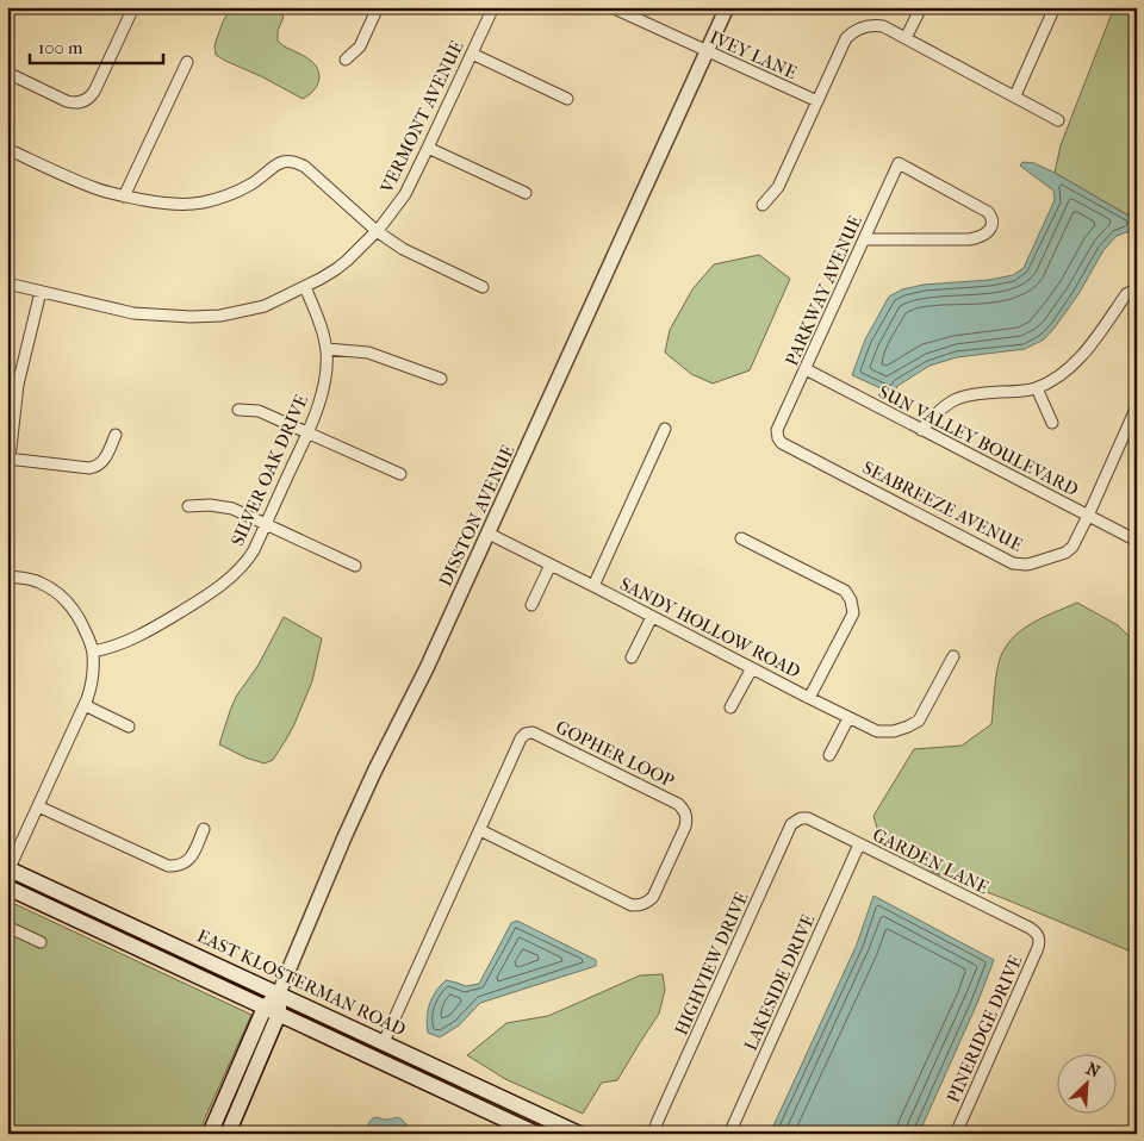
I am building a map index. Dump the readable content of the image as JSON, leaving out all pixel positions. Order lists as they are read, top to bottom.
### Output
{
  "streets": {
    "main road": ["EAST KLOSTERMAN ROAD"],
    "street": [
      "IVEY LANE",
      "VERMONT AVENUE",
      "PARKWAY AVENUE",
      "SUN VALLEY BOULEVARD",
      "SILVER OAK DRIVE",
      "SEABREEZE AVENUE",
      "DISSTON AVENUE",
      "SANDY HOLLOW ROAD",
      "GOPHER LOOP",
      "GARDEN LANE",
      "HIGHVIEW DRIVE",
      "LAKESIDE DRIVE",
      "PINERIDGE DRIVE"
    ]
  },
  "crossings": [
    ["IVEY LANE", "DISSTON AVENUE"],
    ["VERMONT AVENUE", "SILVER OAK DRIVE"],
    ["PARKWAY AVENUE", "SUN VALLEY BOULEVARD"],
    ["PARKWAY AVENUE", "SEABREEZE AVENUE"],
    ["SUN VALLEY BOULEVARD", "SEABREEZE AVENUE"],
    ["DISSTON AVENUE", "SANDY HOLLOW ROAD"],
    ["DISSTON AVENUE", "EAST KLOSTERMAN ROAD"],
    ["GOPHER LOOP", "EAST KLOSTERMAN ROAD"],
    ["GARDEN LANE", "HIGHVIEW DRIVE"],
    ["GARDEN LANE", "LAKESIDE DRIVE"],
    ["GARDEN LANE", "PINERIDGE DRIVE"]
  ],
  "scale_bar": "100 m",
  "north": "top right"
}
